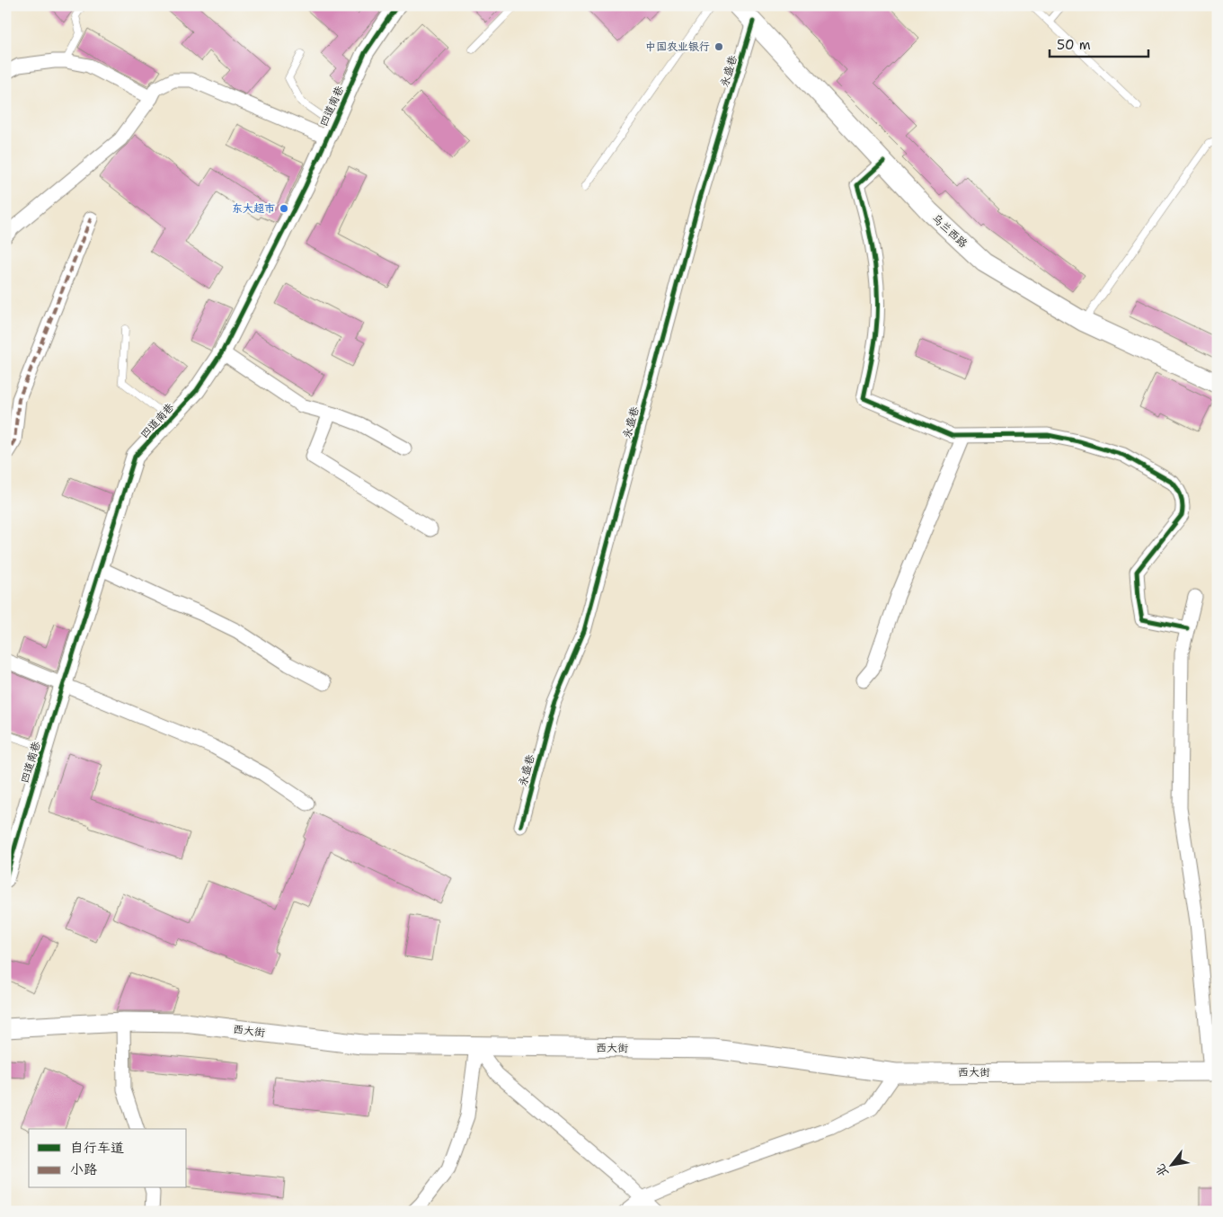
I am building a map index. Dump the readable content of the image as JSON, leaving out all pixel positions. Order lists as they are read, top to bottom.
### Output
{
  "streets": {
    "main road": ["乌兰西路", "西大街"],
    "street": ["永盛巷", "四道南巷"]
  },
  "crossings": [
    ["永盛巷", "乌兰西路"]
  ],
  "places": ["中国农业银行", "东大超市"],
  "legend": ["自行车道", "小路"],
  "scale_bar": "50 m",
  "north": "bottom left"
}
